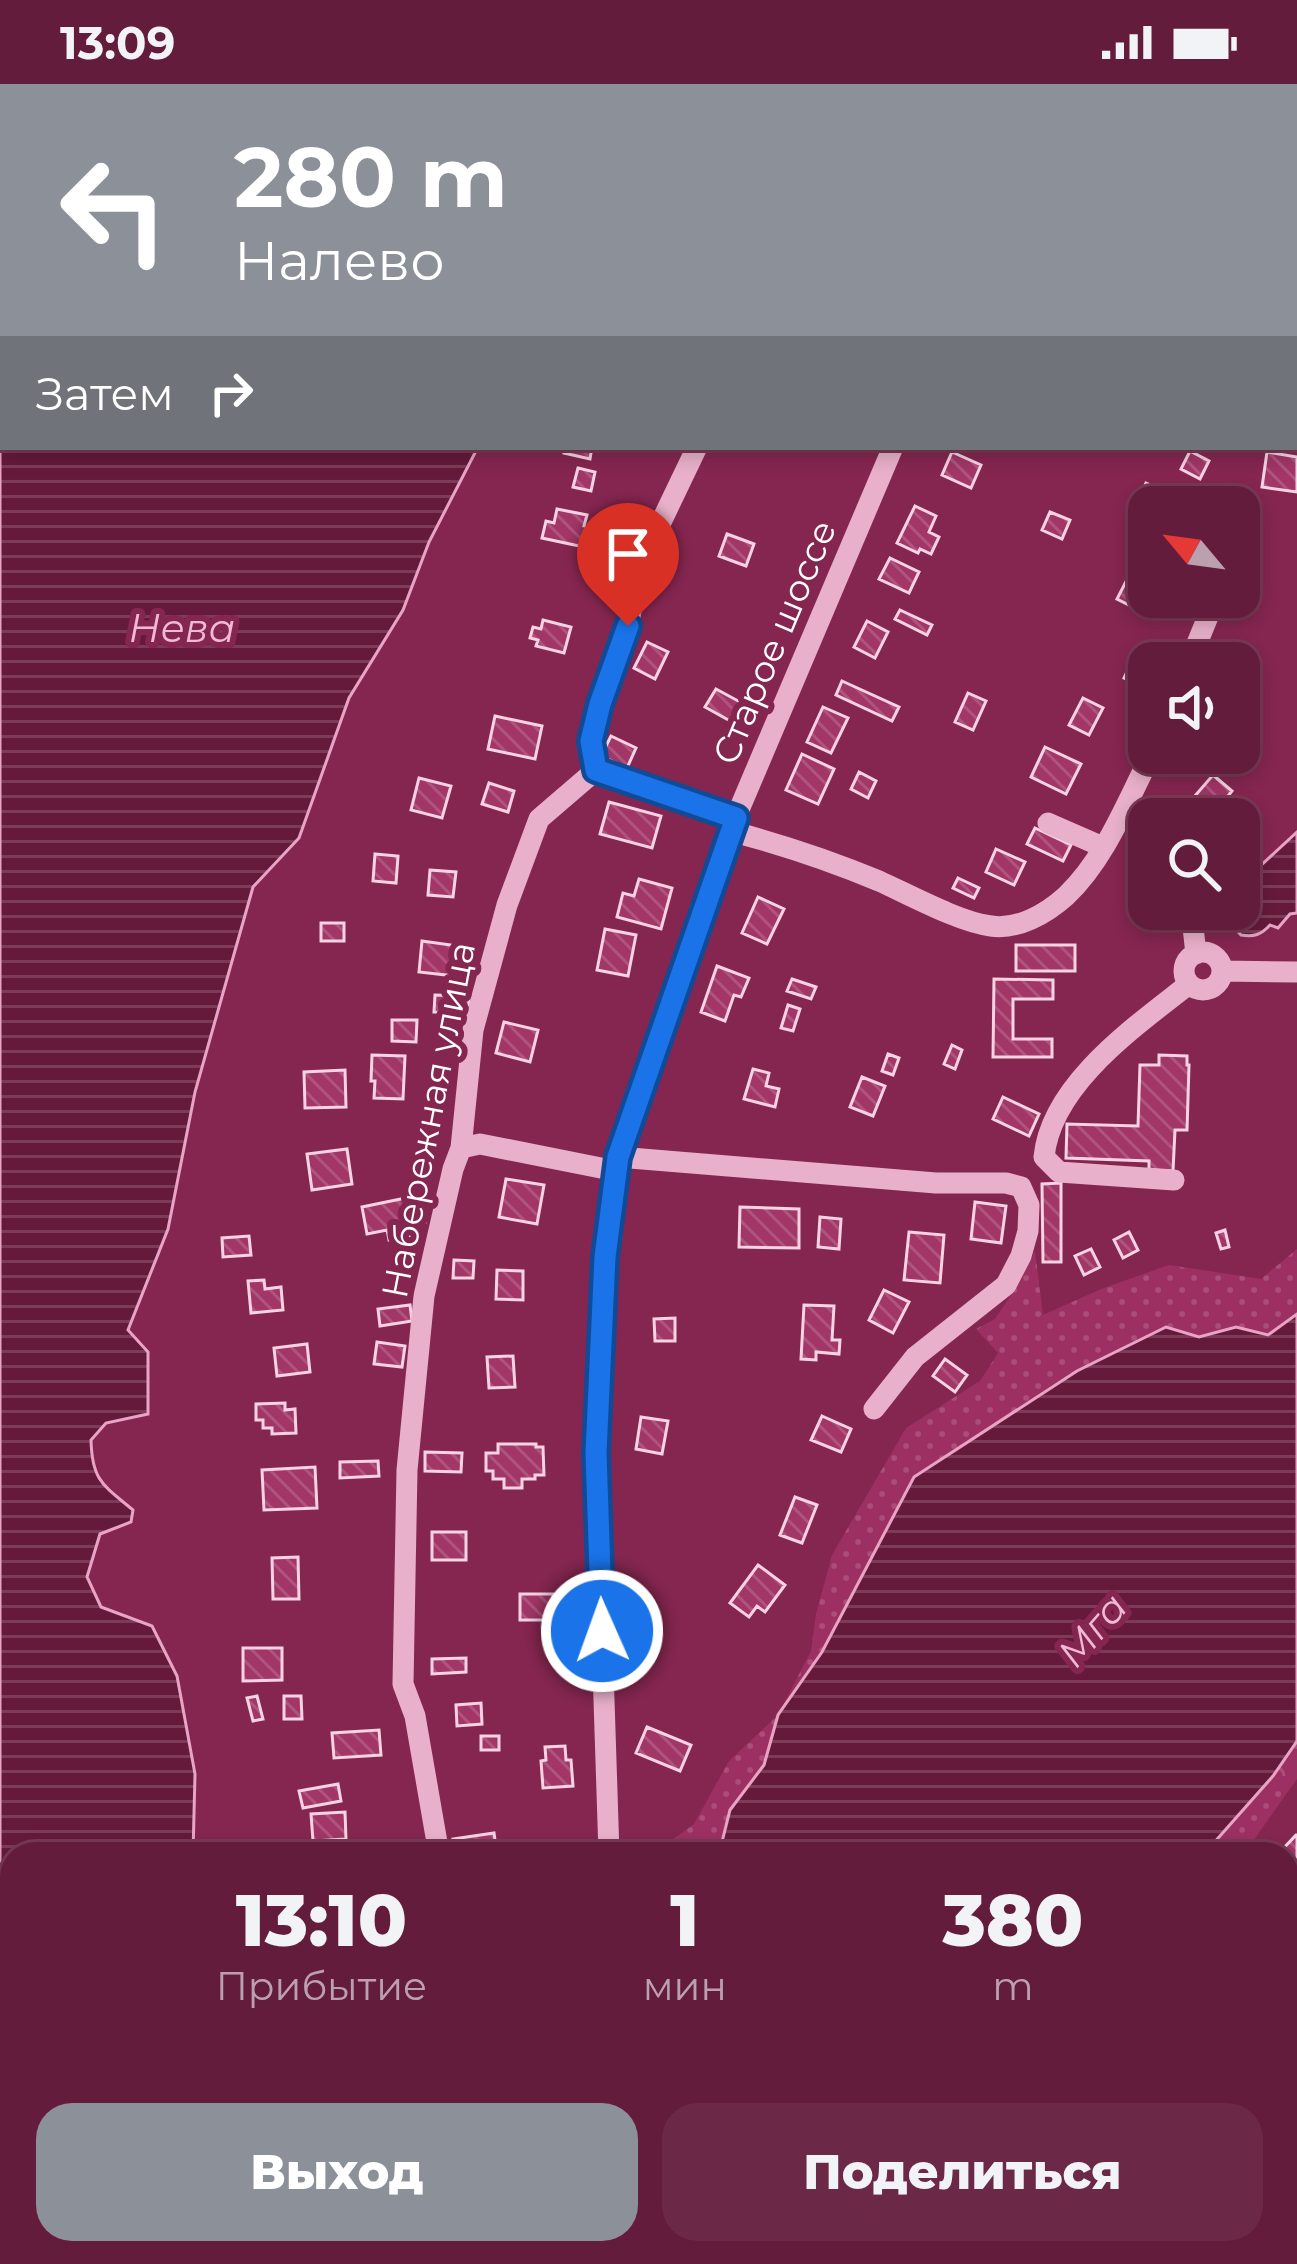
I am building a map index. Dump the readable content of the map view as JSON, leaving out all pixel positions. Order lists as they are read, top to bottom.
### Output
{
  "streets": {
    "street": ["Старое шоссе", "Набережная улица"]
  },
  "water": ["Нева", "Мга"],
  "north": "top left",
  "page": {
    "status": "13:09",
    "turn": ["280 m", "Налево"],
    "then": "Затем",
    "eta": [
      "13:10",
      "Прибытие",
      "1",
      "мин",
      "380",
      "m"
    ],
    "buttons": ["Выход", "Поделиться"]
  }
}
